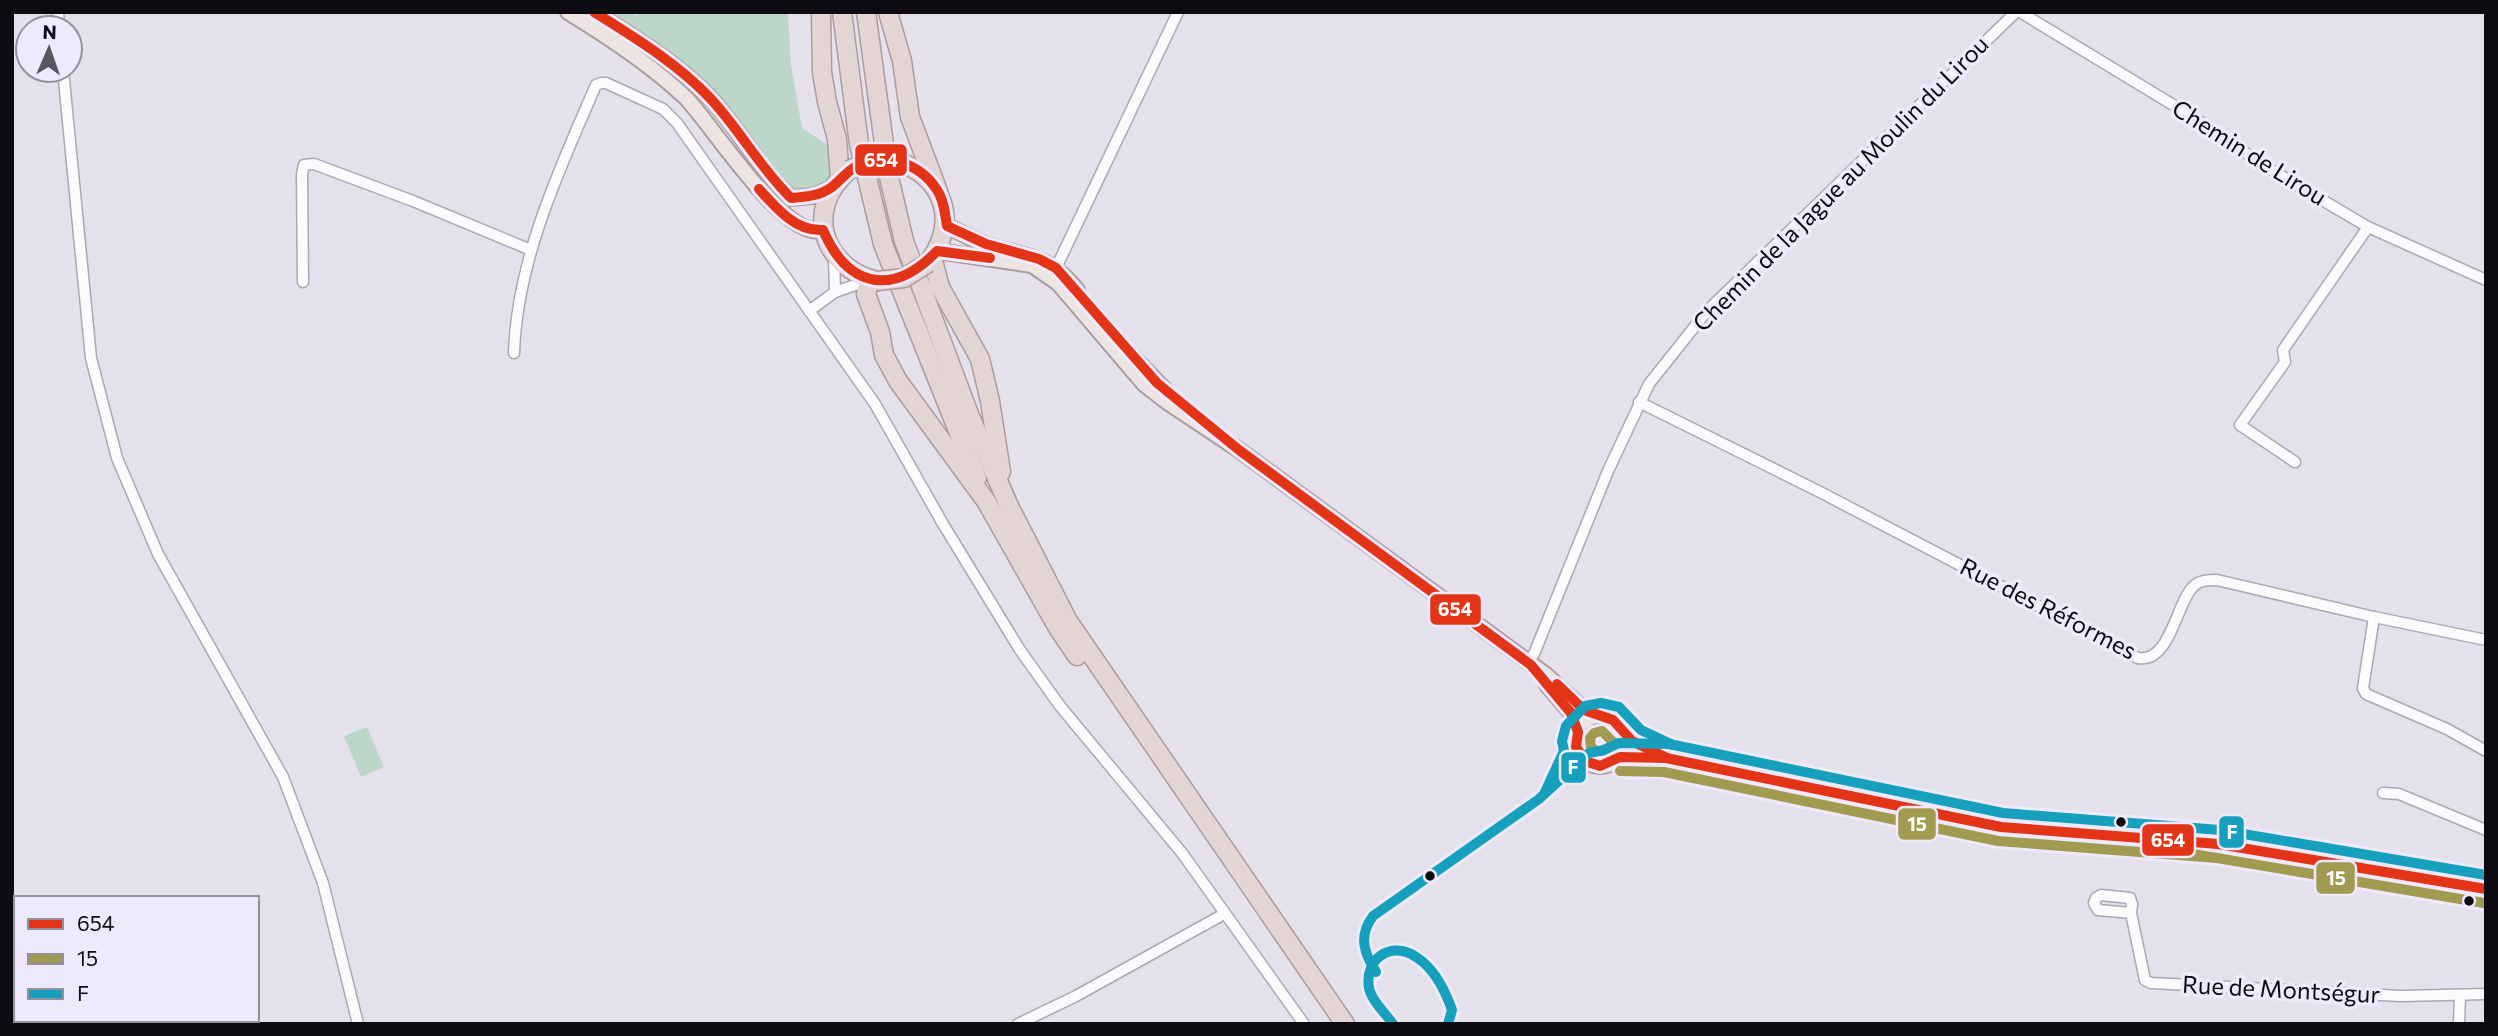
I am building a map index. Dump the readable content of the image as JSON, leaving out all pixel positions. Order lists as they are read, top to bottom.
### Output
{
  "streets": {
    "street": [
      "Chemin de Lirou",
      "Chemin de la Jague au Moulin du Lirou",
      "Rue des Réformes",
      "Rue de Montségur"
    ]
  },
  "crossings": [
    ["Chemin de Lirou", "Chemin de la Jague au Moulin du Lirou"],
    ["Chemin de la Jague au Moulin du Lirou", "Rue des Réformes"]
  ],
  "lines": ["transit line 654", "transit line F", "transit line 15"],
  "legend": ["654", "15", "F"],
  "north": "top"
}
